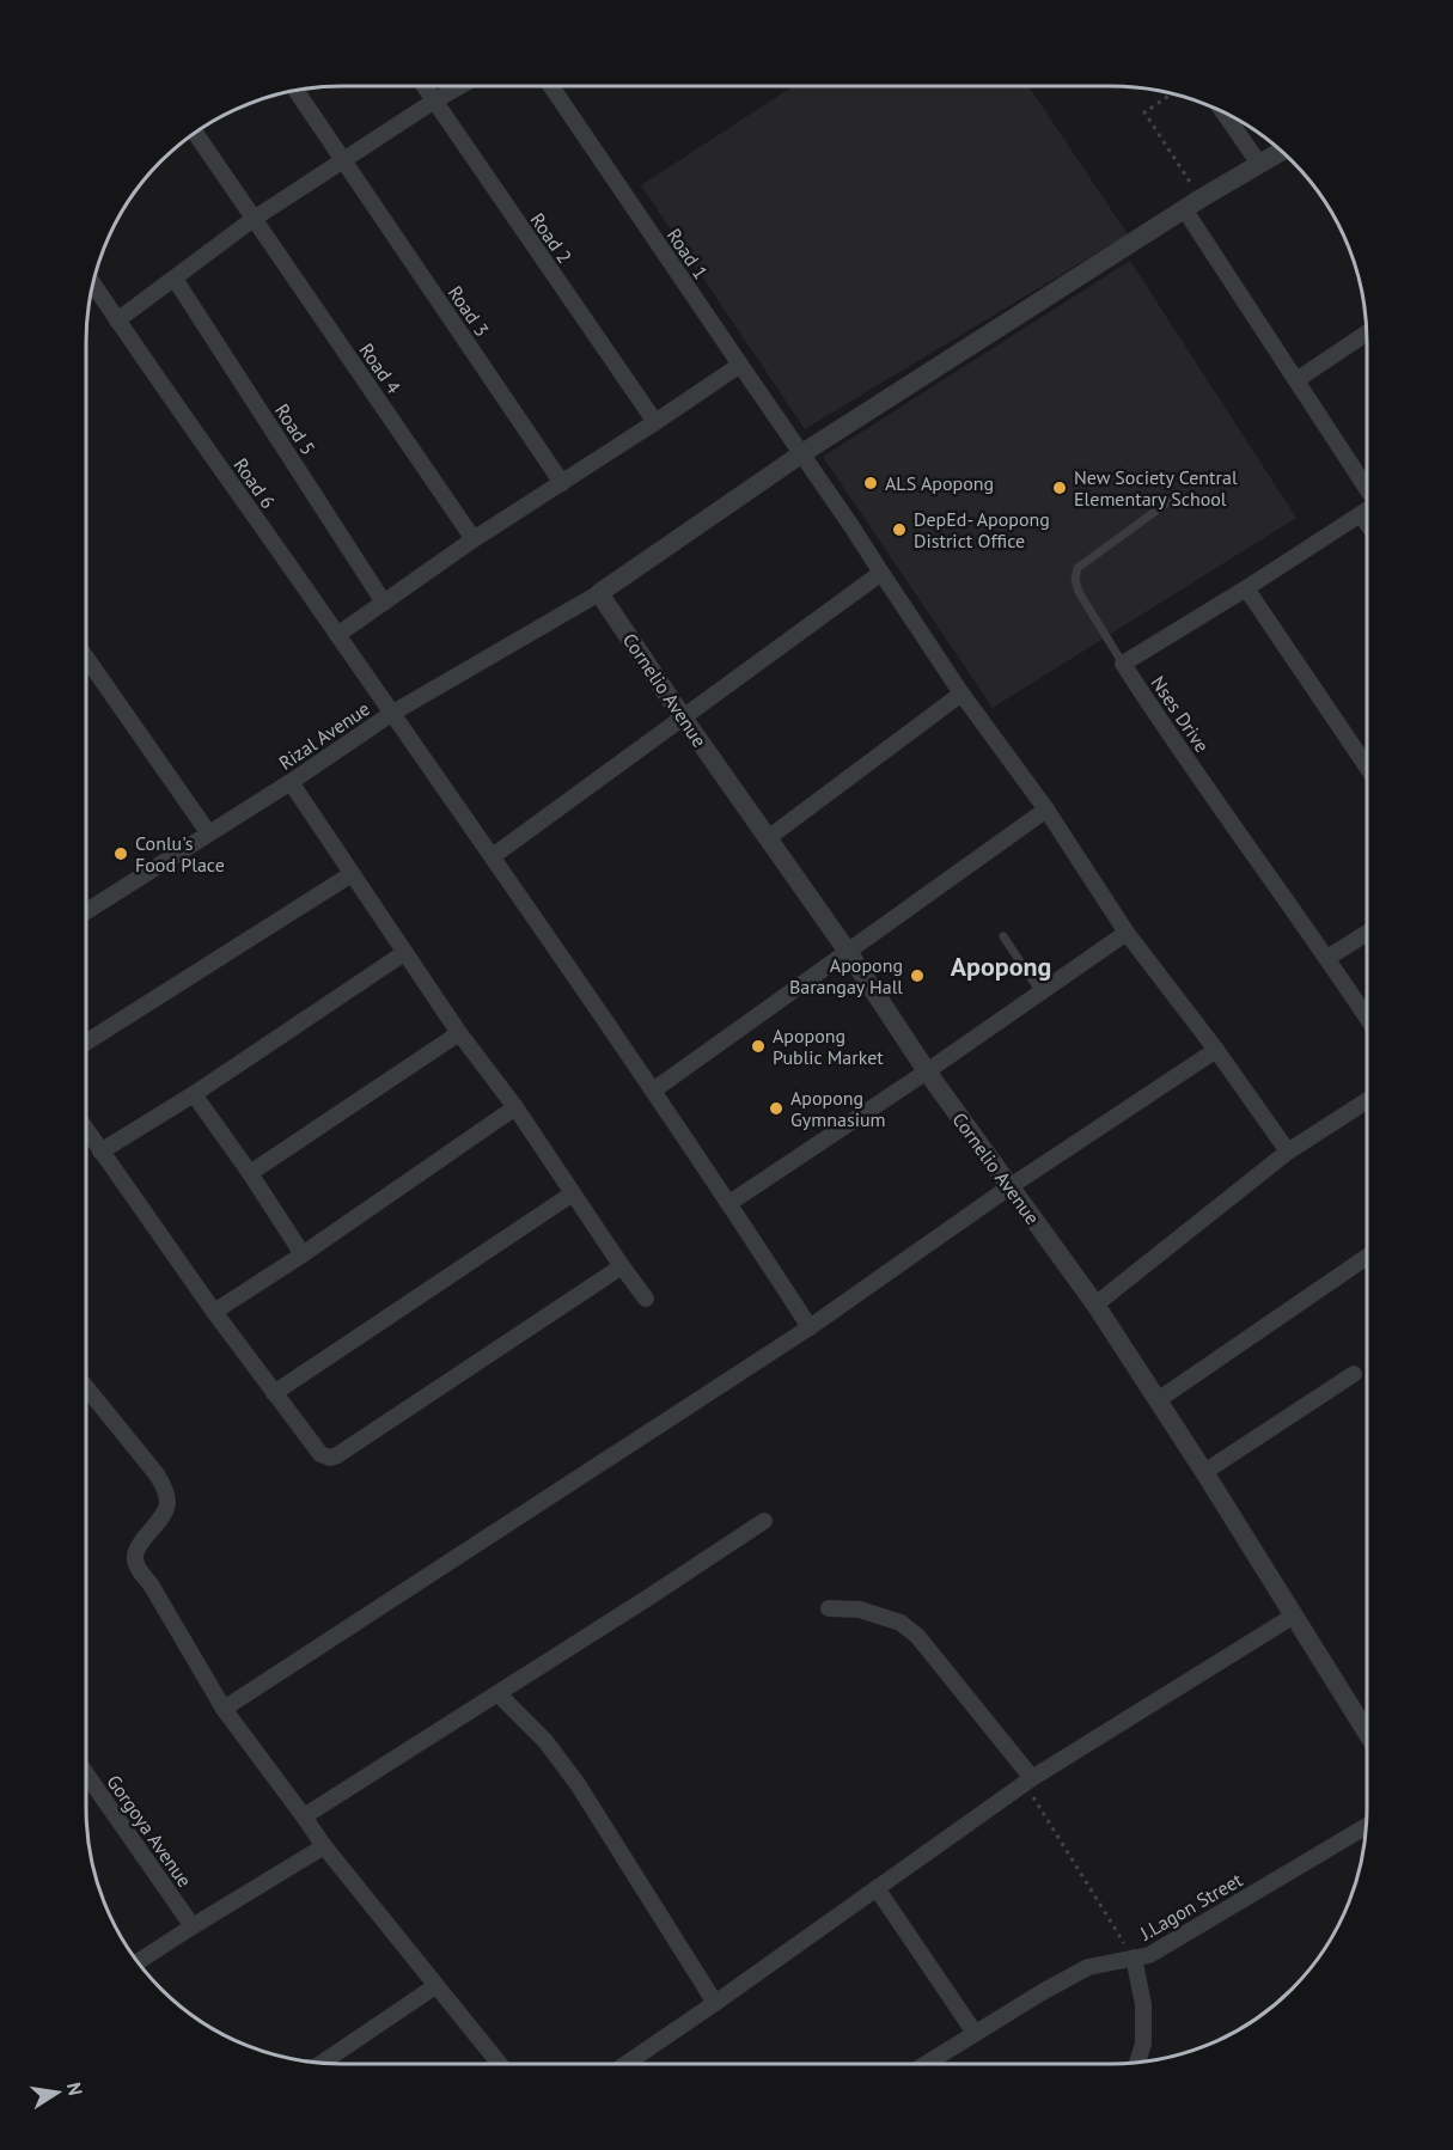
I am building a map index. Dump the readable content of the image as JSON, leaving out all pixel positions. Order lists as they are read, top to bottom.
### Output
{
  "streets": {
    "street": [
      "Road 2",
      "Road 1",
      "Road 3",
      "Road 4",
      "Road 5",
      "Road 6",
      "Cornelio Avenue",
      "Nses Drive",
      "Rizal Avenue",
      "Gorgoya Avenue",
      "J.Lagon Street"
    ]
  },
  "crossings": [
    ["Road 6", "Rizal Avenue"],
    ["Cornelio Avenue", "Rizal Avenue"]
  ],
  "districts": ["Apopong"],
  "places": [
    "ALS Apopong",
    "New Society Central Elementary School",
    "DepEd- Apopong District Office",
    "Conlu's Food Place",
    "Apopong Barangay Hall",
    "Apopong Public Market",
    "Apopong Gymnasium"
  ],
  "north": "right"
}
